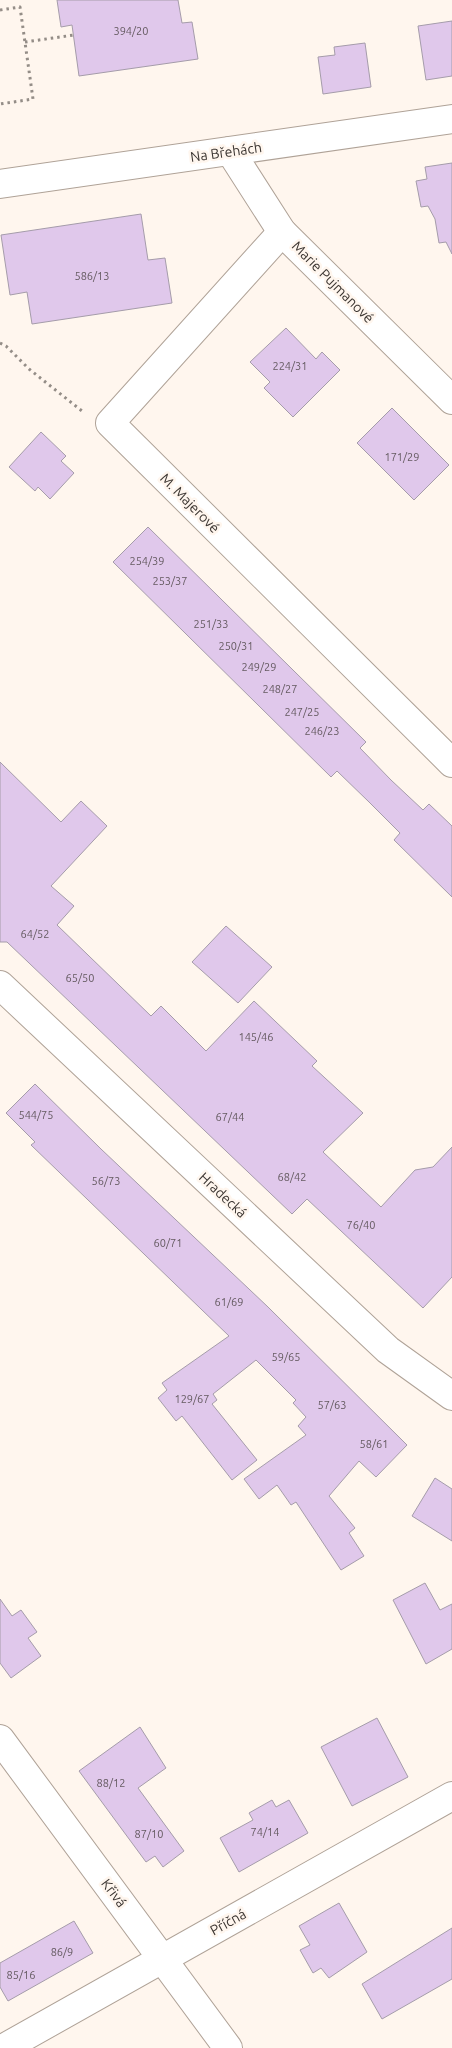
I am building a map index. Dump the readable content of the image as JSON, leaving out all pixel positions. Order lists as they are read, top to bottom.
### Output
{
  "streets": {
    "street": [
      "Na Břehách",
      "Marie Pujmanové",
      "M. Majerové",
      "Hradecká",
      "Křivá",
      "Příčná"
    ]
  },
  "crossings": [
    ["Na Břehách", "Marie Pujmanové"],
    ["Marie Pujmanové", "M. Majerové"],
    ["Křivá", "Příčná"]
  ],
  "house_numbers": [
    "394/20",
    "586/13",
    "224/31",
    "171/29",
    "254/39",
    "253/37",
    "251/33",
    "250/31",
    "249/29",
    "248/27",
    "247/25",
    "246/23",
    "64/52",
    "65/50",
    "145/46",
    "544/75",
    "67/44",
    "68/42",
    "56/73",
    "76/40",
    "60/71",
    "61/69",
    "59/65",
    "129/67",
    "57/63",
    "58/61",
    "88/12",
    "74/14",
    "87/10",
    "86/9",
    "85/16"
  ]
}
